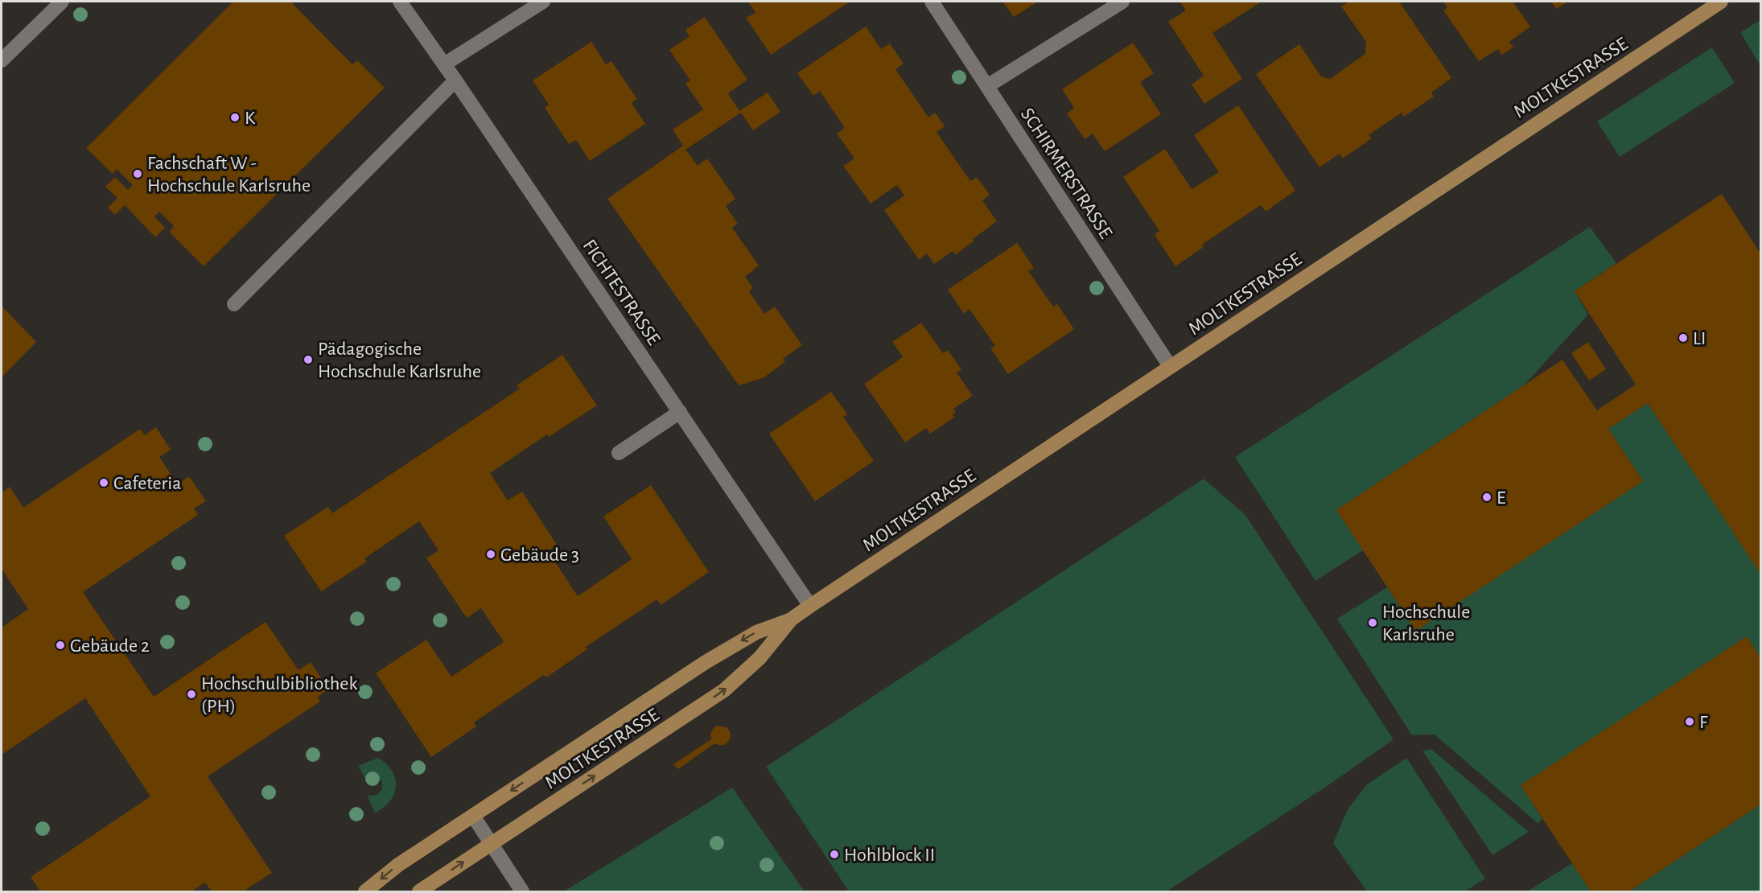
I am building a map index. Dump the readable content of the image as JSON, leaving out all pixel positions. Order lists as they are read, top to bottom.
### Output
{
  "streets": {
    "main road": ["MOLTKESTRASSE"],
    "street": ["SCHIRMERSTRASSE", "FICHTESTRASSE"]
  },
  "crossings": [
    ["MOLTKESTRASSE", "SCHIRMERSTRASSE"],
    ["MOLTKESTRASSE", "FICHTESTRASSE"]
  ],
  "places": [
    "K",
    "Fachschaft W - Hochschule Karlsruhe",
    "LI",
    "Pädagogische Hochschule Karlsruhe",
    "Cafeteria",
    "E",
    "Gebäude 3",
    "Hochschule Karlsruhe",
    "Gebäude 2",
    "Hochschulbibliothek (PH)",
    "F",
    "Hohlblock II"
  ]
}
